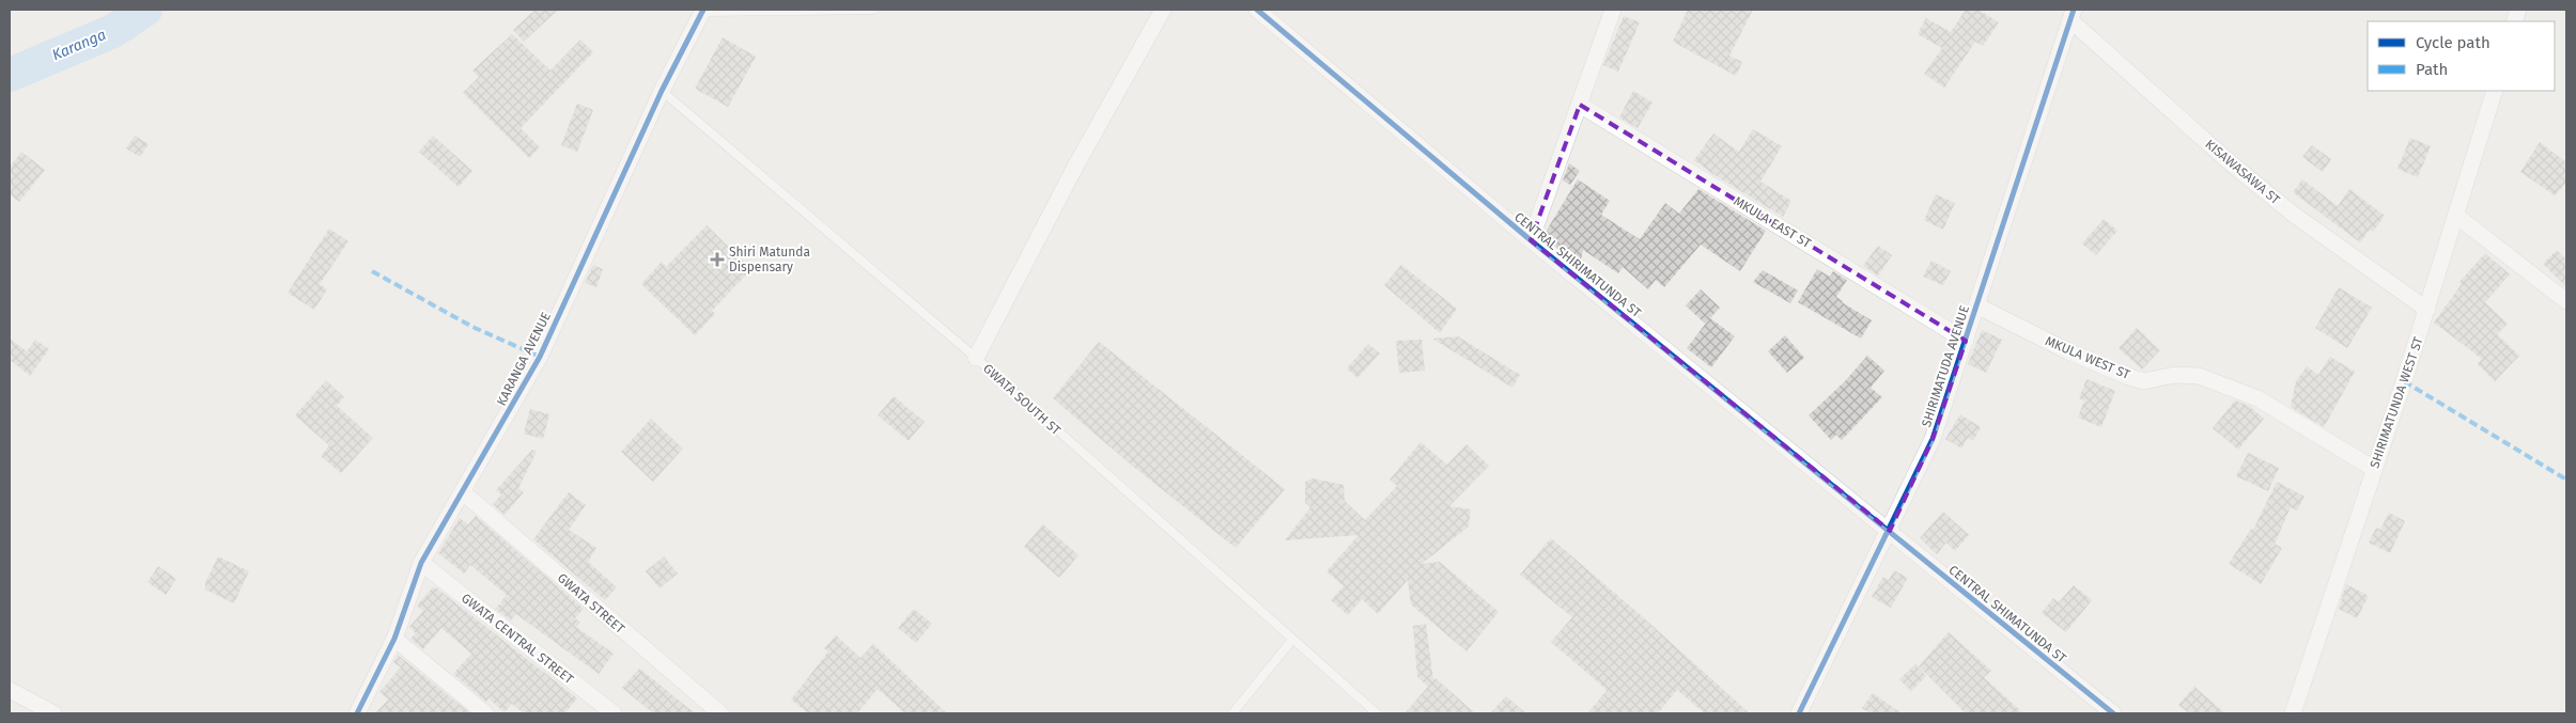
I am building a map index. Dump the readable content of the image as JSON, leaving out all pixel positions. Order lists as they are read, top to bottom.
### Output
{
  "streets": {
    "street": [
      "KISAWASAWA ST",
      "MKULA EAST ST",
      "CENTRAL SHIRIMATUNDA ST",
      "MKULA WEST ST",
      "KARANGA AVENUE",
      "SHIRIMATUDA AVENUE",
      "SHIRIMATUNDA WEST ST",
      "GWATA STREET",
      "CENTRAL SHIMATUNDA ST",
      "GWATA CENTRAL STREET"
    ],
    "lane": ["GWATA SOUTH ST"]
  },
  "crossings": [
    ["KISAWASAWA ST", "SHIRIMATUDA AVENUE"],
    ["KISAWASAWA ST", "SHIRIMATUNDA WEST ST"],
    ["MKULA EAST ST", "SHIRIMATUDA AVENUE"],
    ["CENTRAL SHIRIMATUNDA ST", "SHIRIMATUDA AVENUE"],
    ["CENTRAL SHIRIMATUNDA ST", "CENTRAL SHIMATUNDA ST"],
    ["MKULA WEST ST", "SHIRIMATUDA AVENUE"],
    ["MKULA WEST ST", "SHIRIMATUNDA WEST ST"],
    ["KARANGA AVENUE", "GWATA SOUTH ST"],
    ["KARANGA AVENUE", "GWATA STREET"],
    ["KARANGA AVENUE", "GWATA CENTRAL STREET"],
    ["SHIRIMATUDA AVENUE", "CENTRAL SHIMATUNDA ST"]
  ],
  "water": ["Karanga"],
  "places": {
    "health": ["Shiri Matunda Dispensary"]
  },
  "legend": ["Cycle path", "Path"]
}
